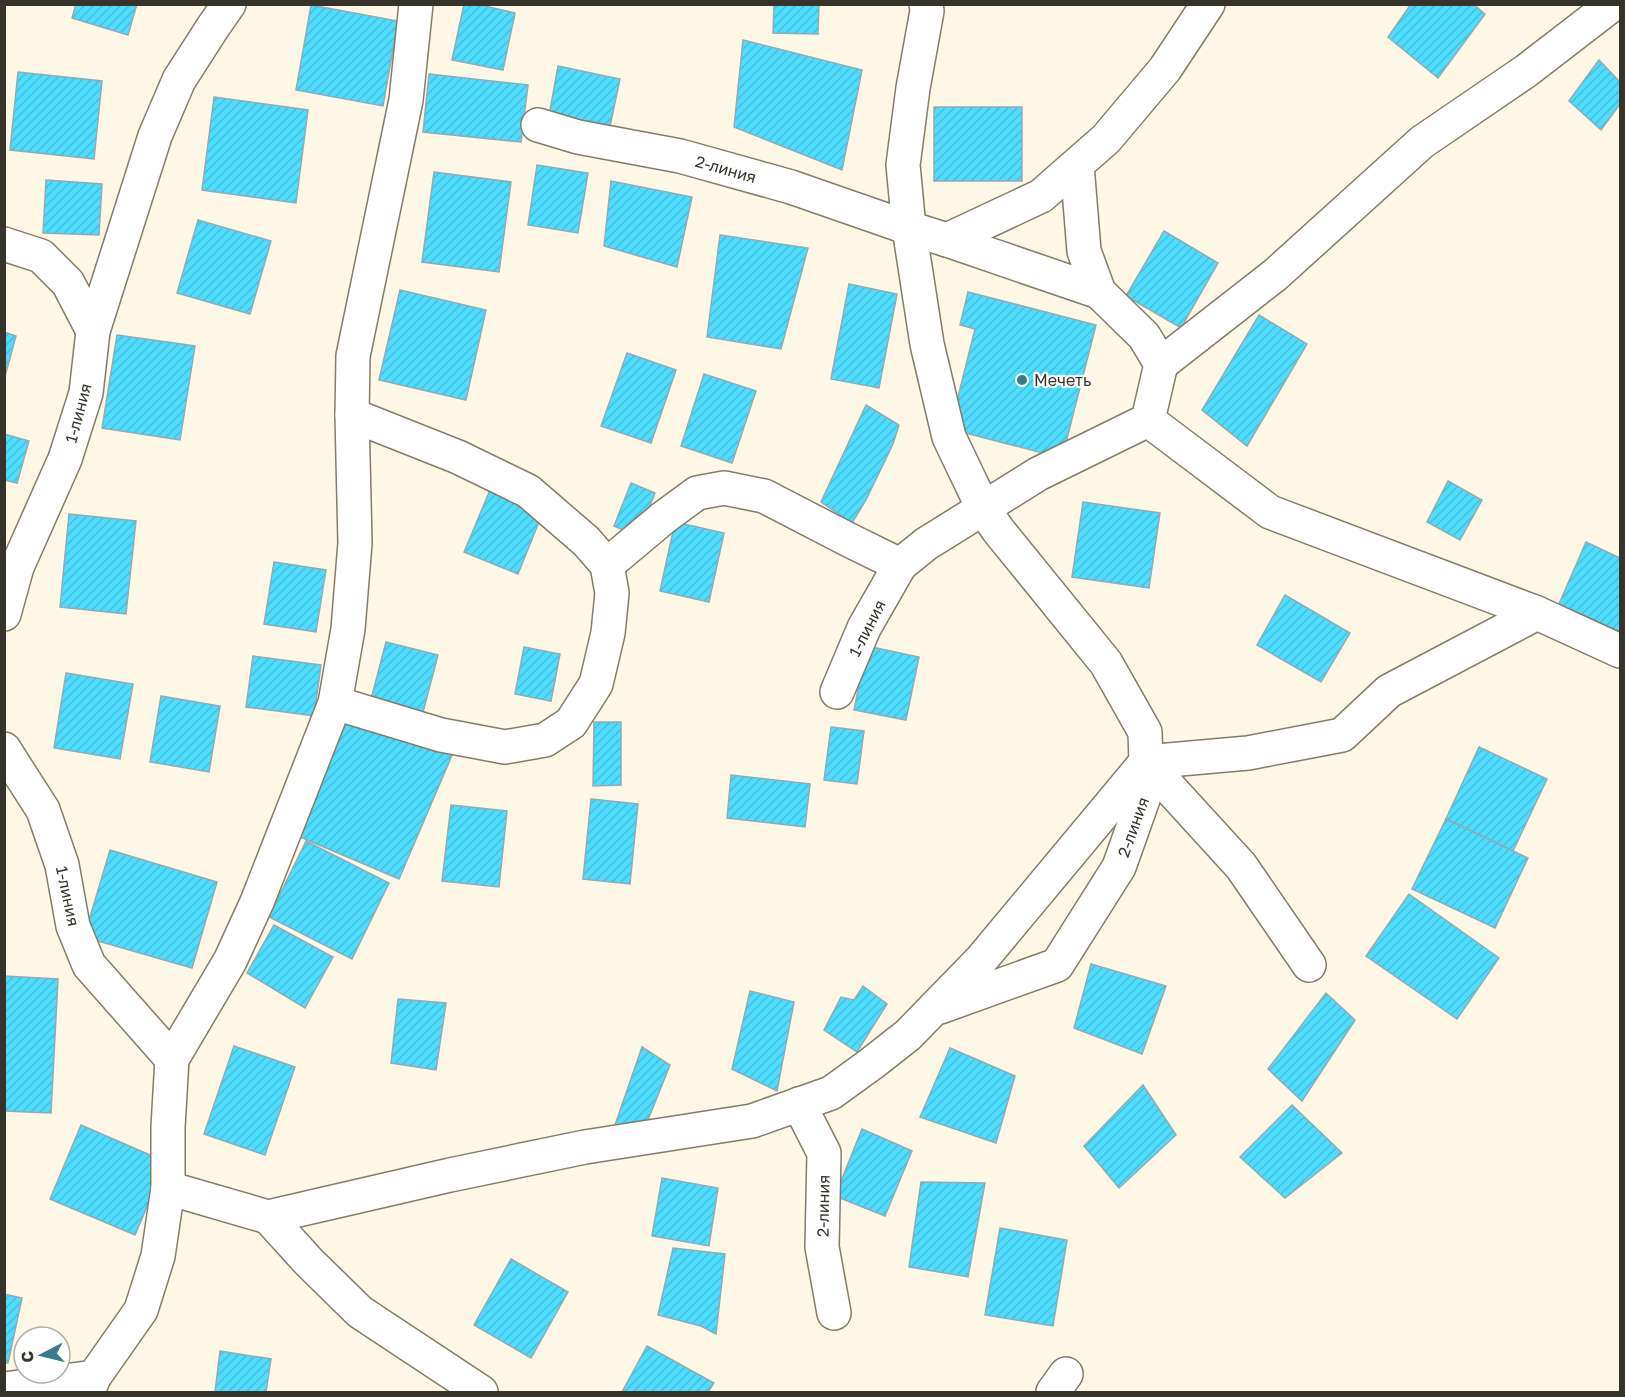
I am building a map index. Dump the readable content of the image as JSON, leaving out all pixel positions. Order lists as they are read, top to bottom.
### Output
{
  "streets": {
    "street": ["2-линия", "1-линия"]
  },
  "places": ["Мечеть"],
  "north": "left"
}
